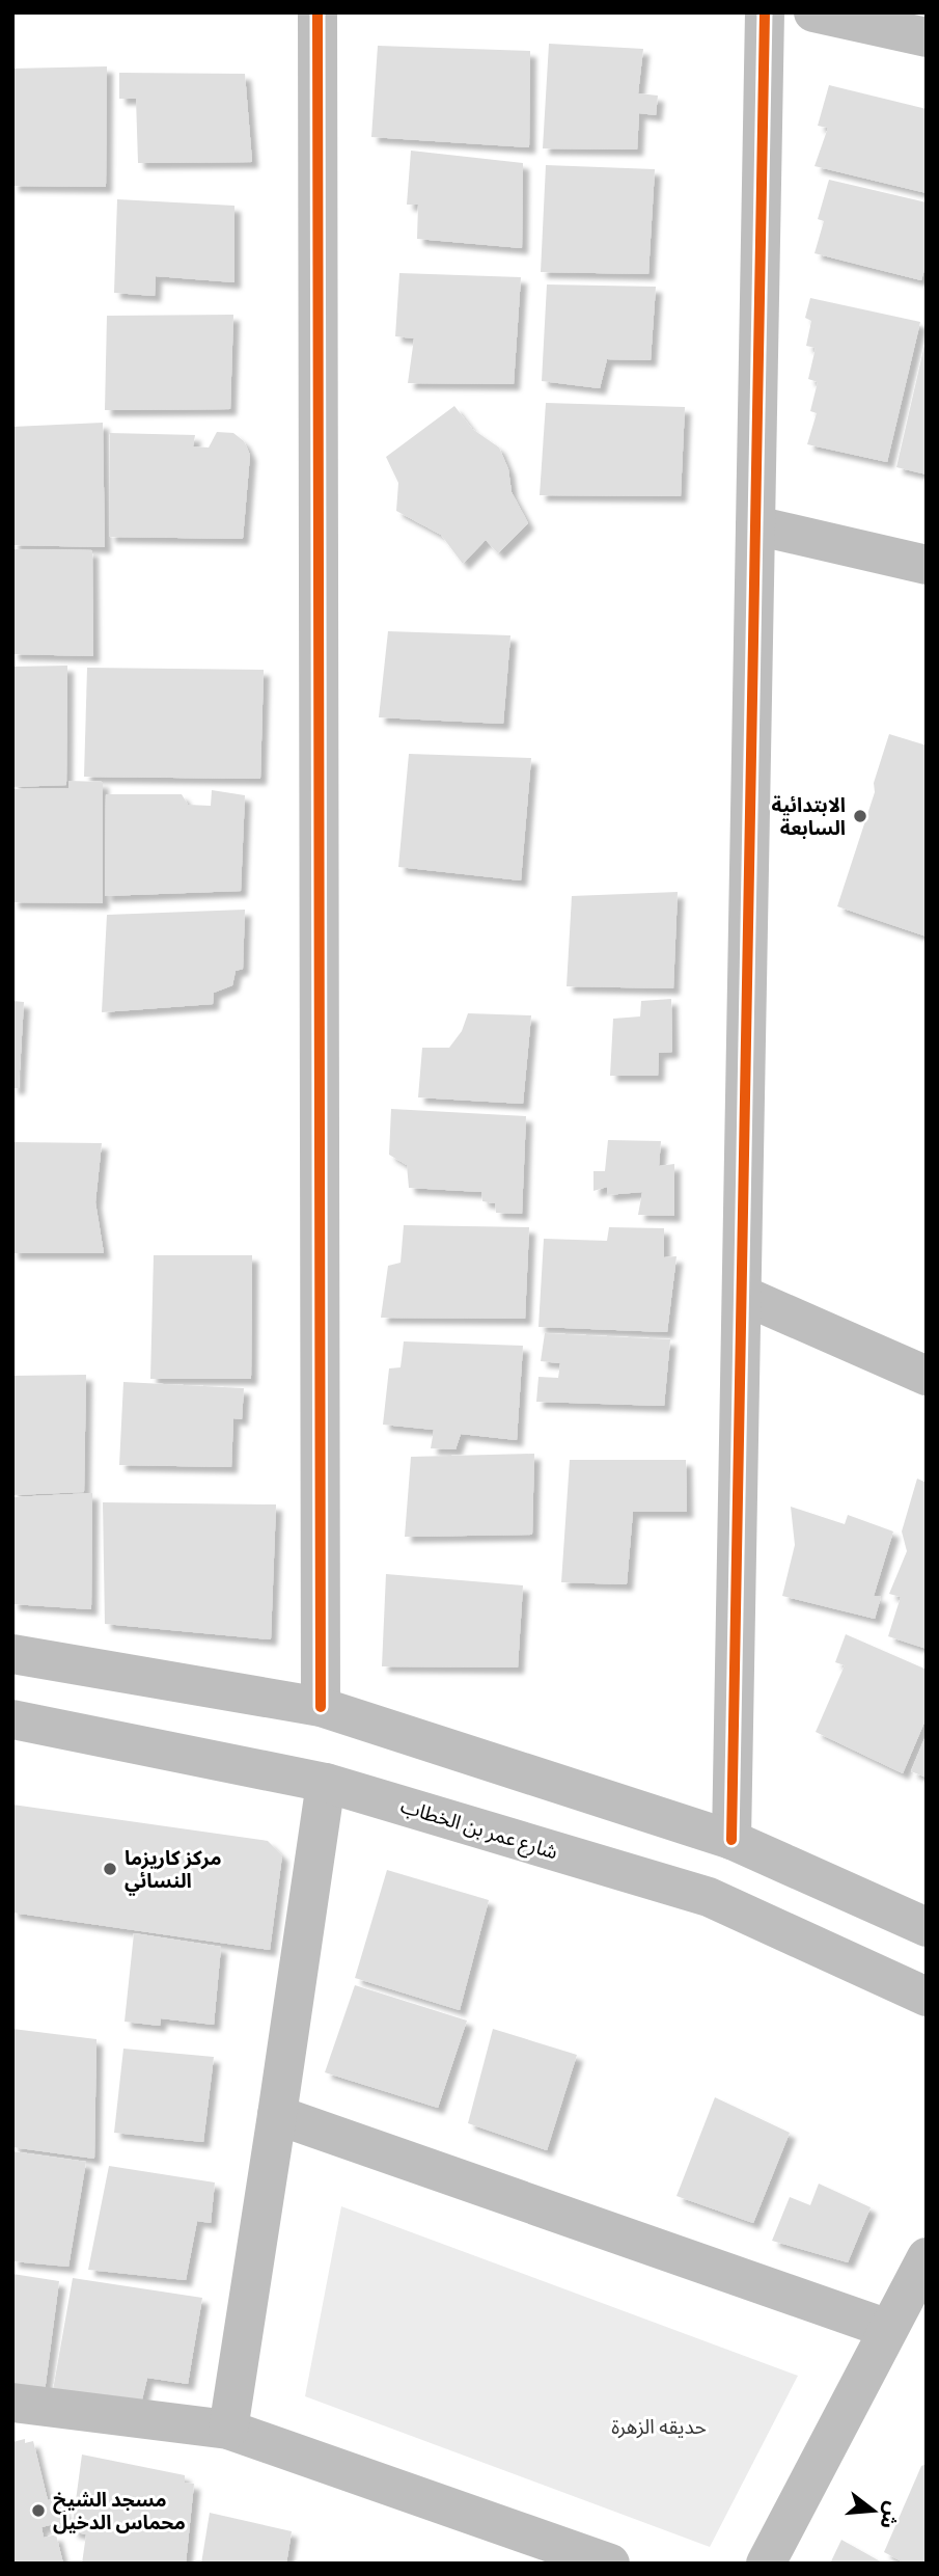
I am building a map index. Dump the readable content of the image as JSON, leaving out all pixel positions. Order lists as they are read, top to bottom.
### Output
{
  "streets": {
    "street": ["شارع عمر بن الخطاب"]
  },
  "parks": ["حديقه الزهرة"],
  "places": ["الابتدائية السابعة", "مركز كاريزما النسائي", "مسجد الشيخ محماس الدخيل"],
  "north": "right"
}
